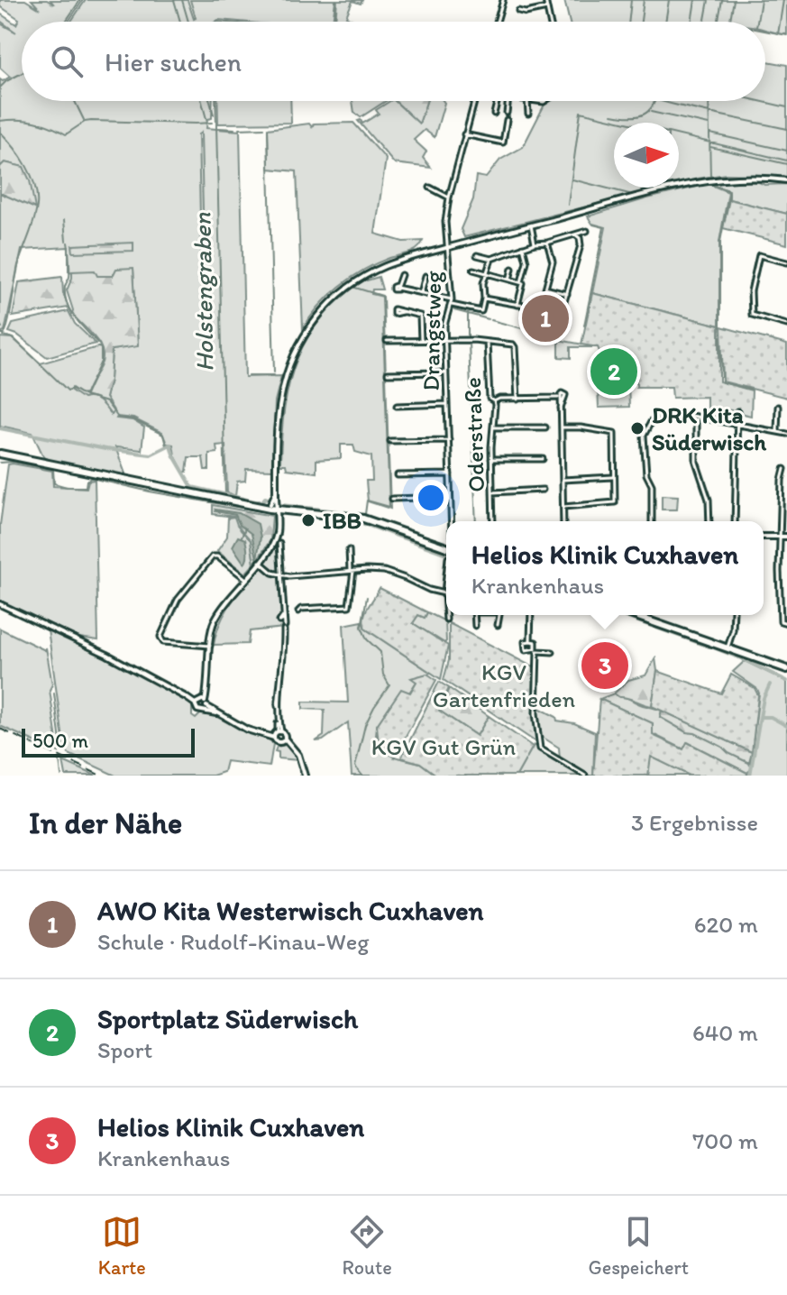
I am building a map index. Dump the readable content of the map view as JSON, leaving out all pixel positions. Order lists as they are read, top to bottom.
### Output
{
  "streets": {
    "street": ["Drangstweg", "Oderstraße"]
  },
  "water": ["Holstengraben"],
  "parks": ["KGV Gartenfrieden", "KGV Gut Grün"],
  "places": ["DRK Kita Süderwisch", "IBB"],
  "scale_bar": "500 m",
  "north": "right",
  "page": {
    "search": "Hier suchen",
    "pins": ["1", "2", "3"],
    "popup": ["Helios Klinik Cuxhaven", "Krankenhaus"],
    "scale": "500 m",
    "heading": ["In der Nähe", "3 Ergebnisse"],
    "list": [
      {
        "mark": "1",
        "name": "AWO Kita Westerwisch Cuxhaven",
        "note": "Schule · Rudolf-Kinau-Weg",
        "value": "620 m"
      },
      {
        "mark": "2",
        "name": "Sportplatz Süderwisch",
        "note": "Sport",
        "value": "640 m"
      },
      {
        "mark": "3",
        "name": "Helios Klinik Cuxhaven",
        "note": "Krankenhaus",
        "value": "700 m"
      }
    ],
    "nav": ["Karte", "Route", "Gespeichert"]
  }
}
